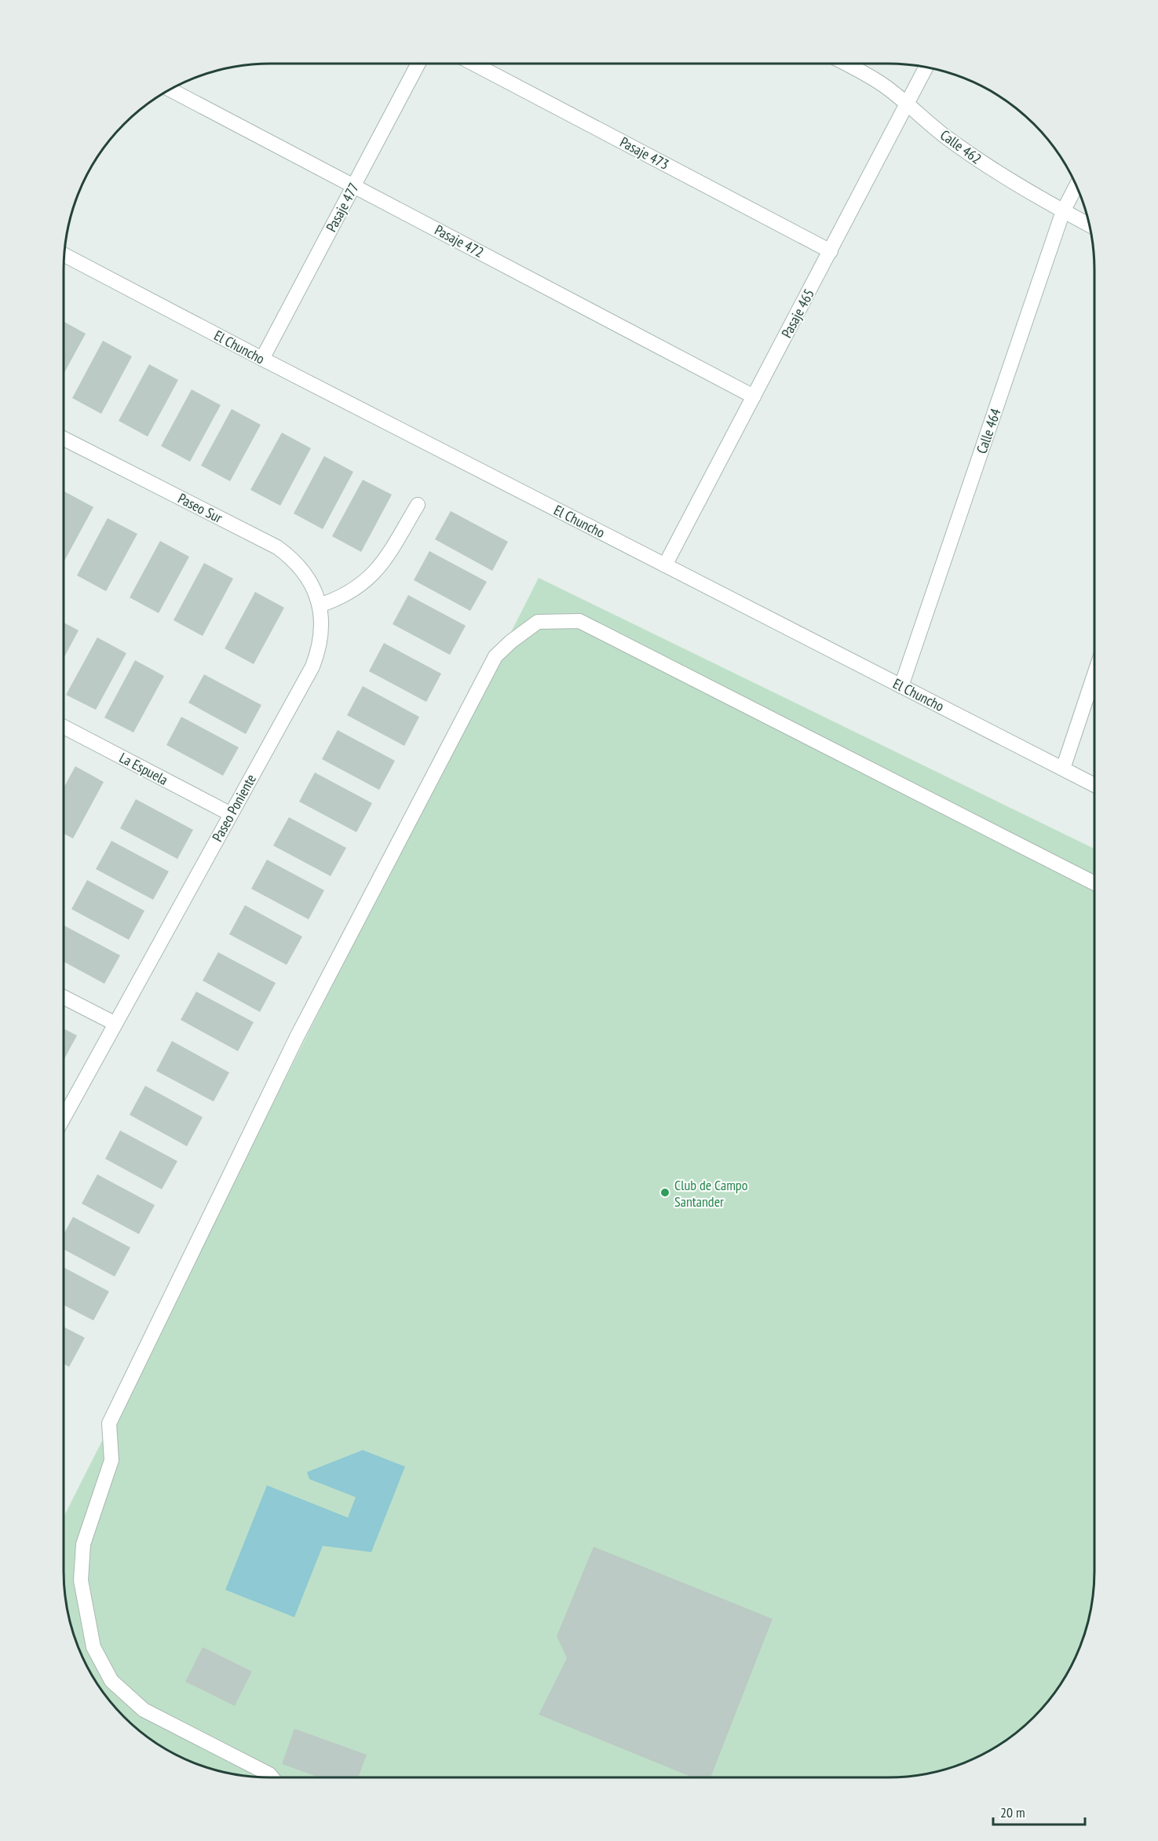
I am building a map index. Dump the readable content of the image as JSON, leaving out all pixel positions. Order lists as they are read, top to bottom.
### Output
{
  "streets": {
    "street": [
      "Calle 462",
      "Pasaje 473",
      "Pasaje 477",
      "Pasaje 472",
      "Pasaje 465",
      "El Chuncho",
      "Calle 464",
      "Paseo Sur",
      "La Espuela",
      "Paseo Poniente"
    ]
  },
  "crossings": [
    ["Calle 462", "Pasaje 465"],
    ["Calle 462", "Calle 464"],
    ["Pasaje 473", "Pasaje 465"],
    ["Pasaje 477", "Pasaje 472"],
    ["Pasaje 477", "El Chuncho"],
    ["Pasaje 472", "Pasaje 465"],
    ["Pasaje 465", "El Chuncho"],
    ["El Chuncho", "Calle 464"],
    ["Paseo Sur", "Paseo Poniente"],
    ["La Espuela", "Paseo Poniente"]
  ],
  "places": ["Club de Campo Santander"],
  "scale_bar": "20 m"
}
